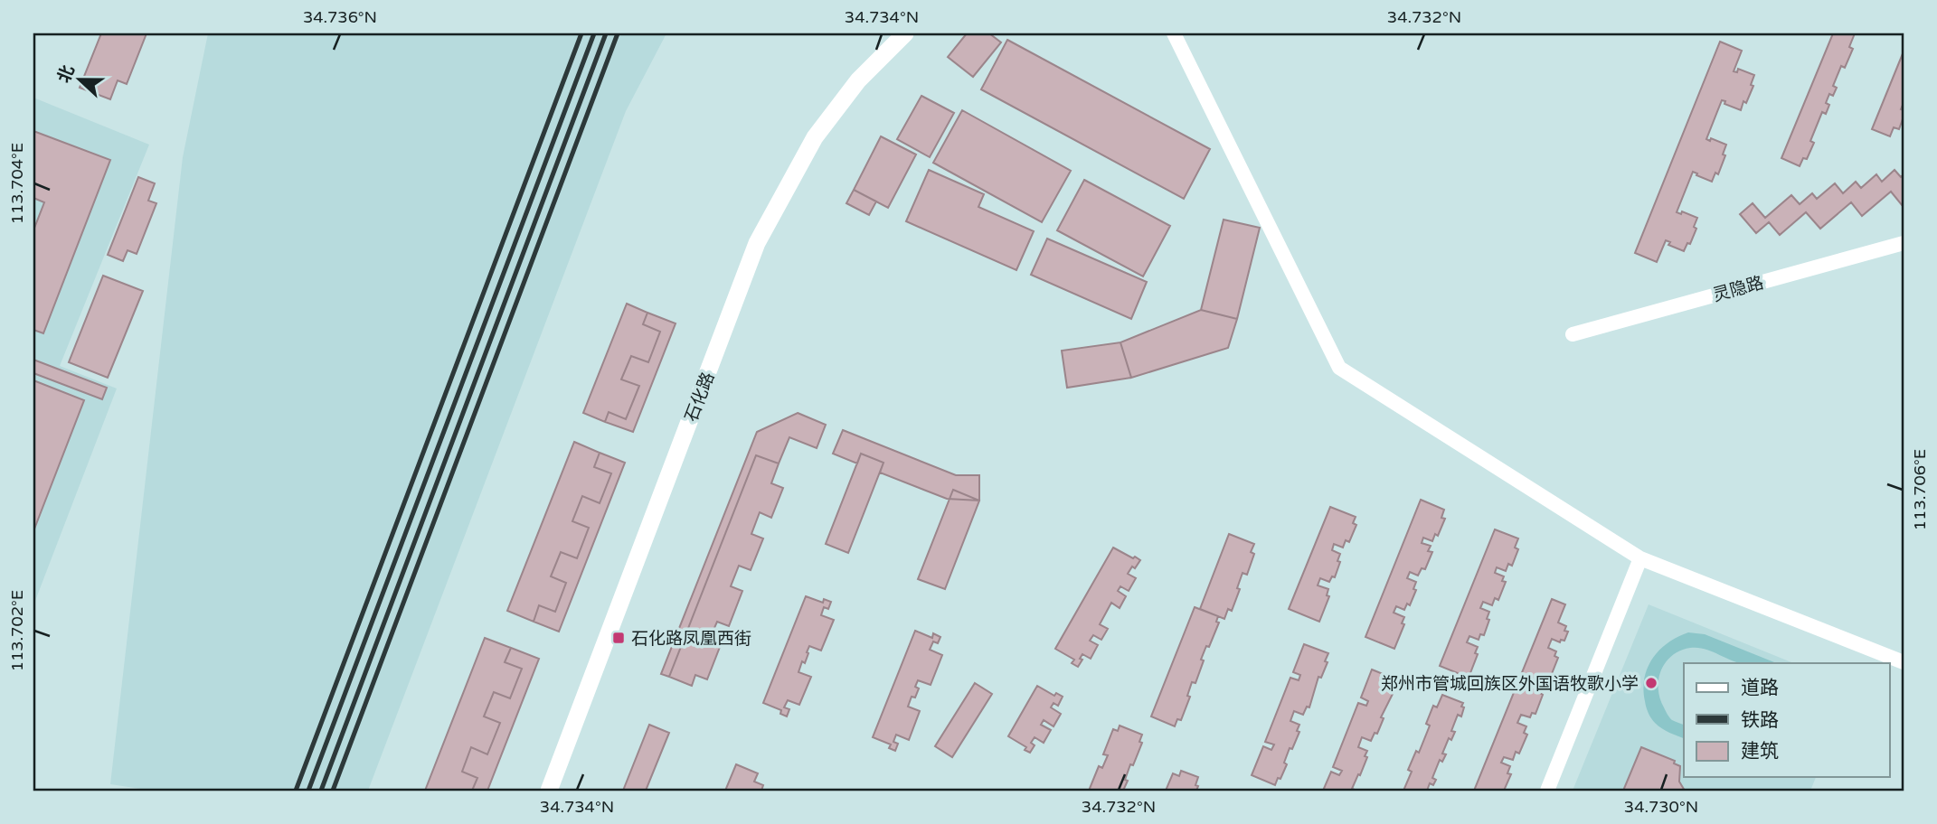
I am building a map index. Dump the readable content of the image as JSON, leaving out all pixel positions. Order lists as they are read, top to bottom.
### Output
{
  "streets": {
    "street": ["灵隐路", "石化路"]
  },
  "places": {
    "transit": ["石化路凤凰西街"],
    "other": ["郑州市管城回族区外国语牧歌小学"]
  },
  "legend": ["道路", "铁路", "建筑"],
  "north": "left",
  "coordinates": [
    "34.736°N",
    "34.734°N",
    "34.732°N",
    "113.704°E",
    "113.706°E",
    "113.702°E",
    "34.730°N"
  ]
}
